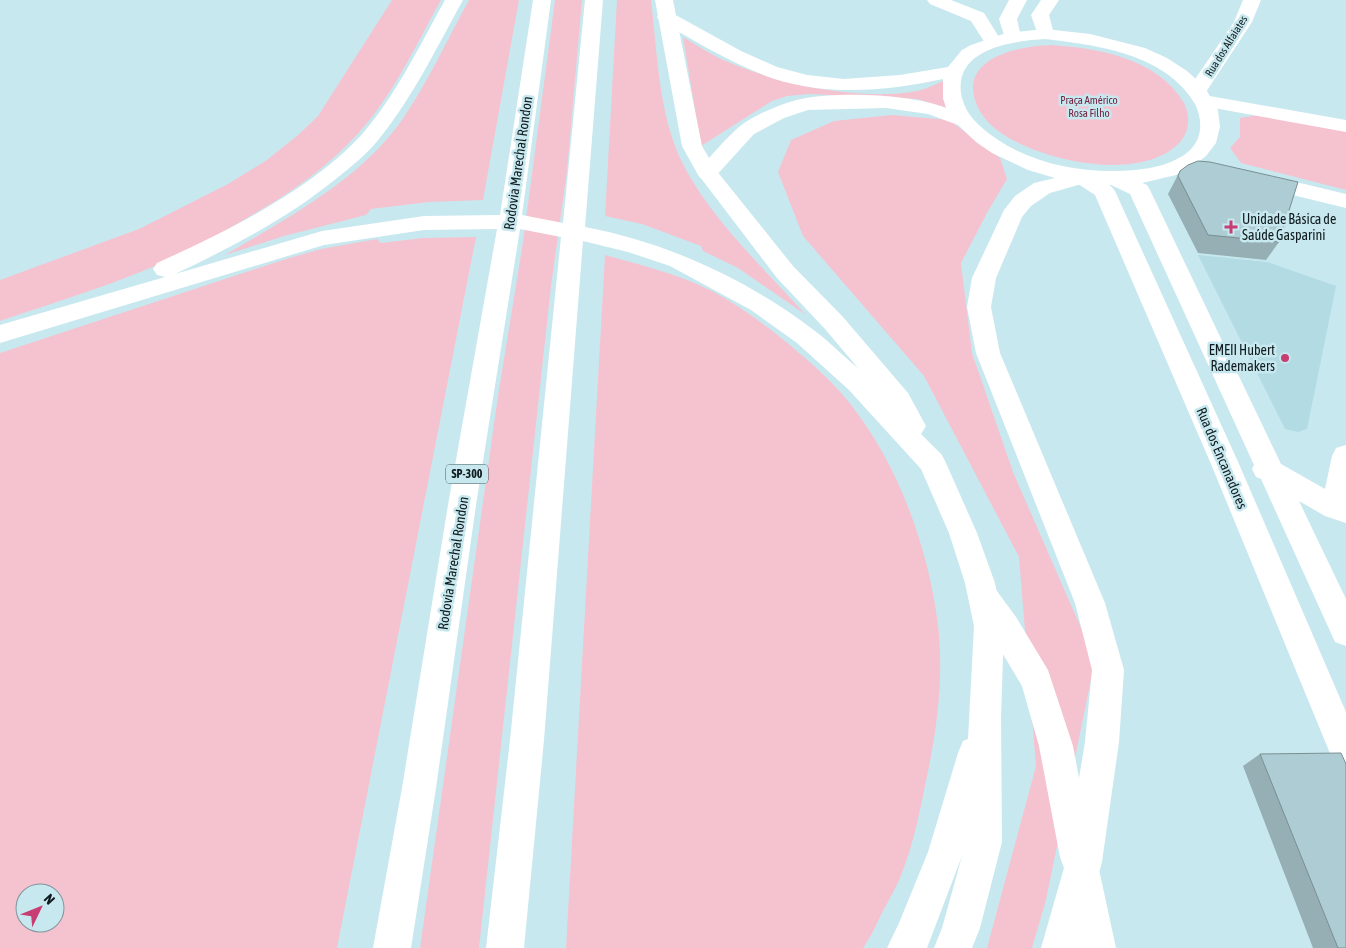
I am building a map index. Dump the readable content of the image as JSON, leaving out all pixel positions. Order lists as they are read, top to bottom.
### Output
{
  "streets": {
    "main road": [
      "Rua dos Alfaiates",
      "Rodovia Marechal Rondon",
      "Rua dos Encanadores",
      "SP-300"
    ]
  },
  "parks": ["Praça Américo Rosa Filho"],
  "places": {
    "health": ["Unidade Básica de Saúde Gasparini"],
    "other": ["EMEII Hubert Rademakers"]
  },
  "north": "top right"
}
